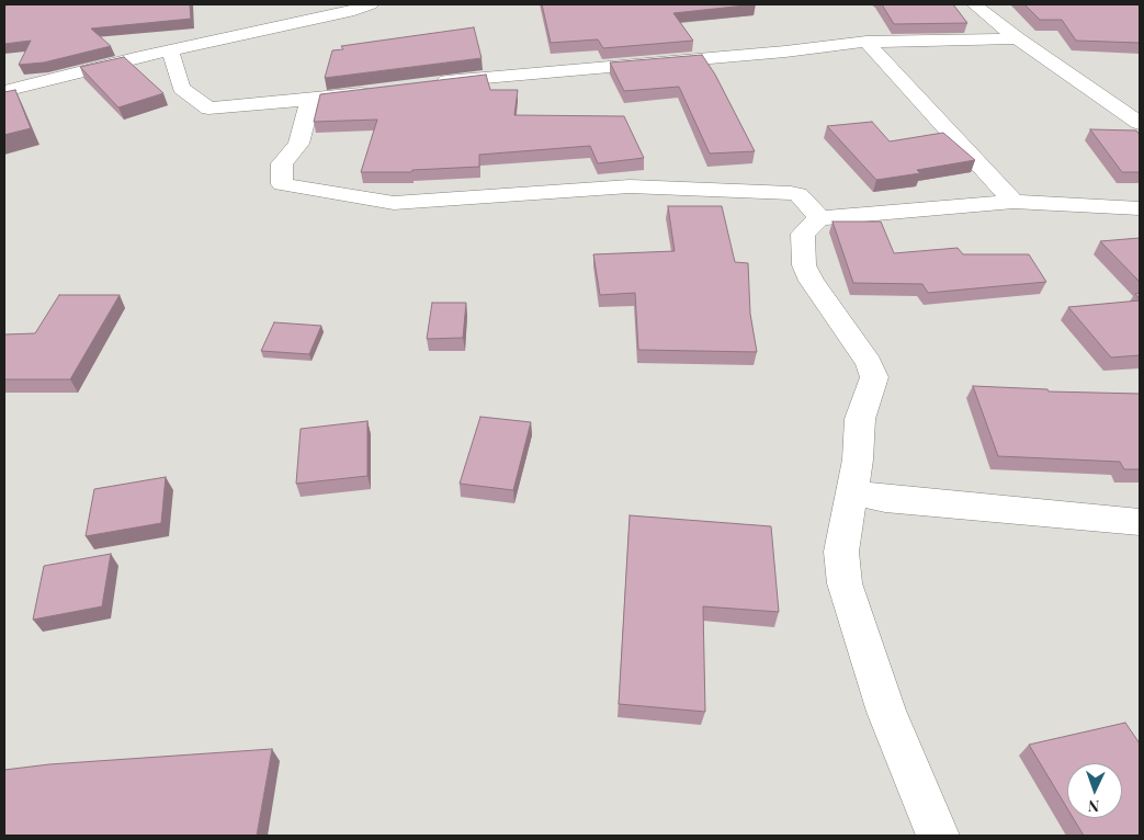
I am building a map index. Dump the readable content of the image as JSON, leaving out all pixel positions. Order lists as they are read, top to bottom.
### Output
{
  "north": "bottom"
}
